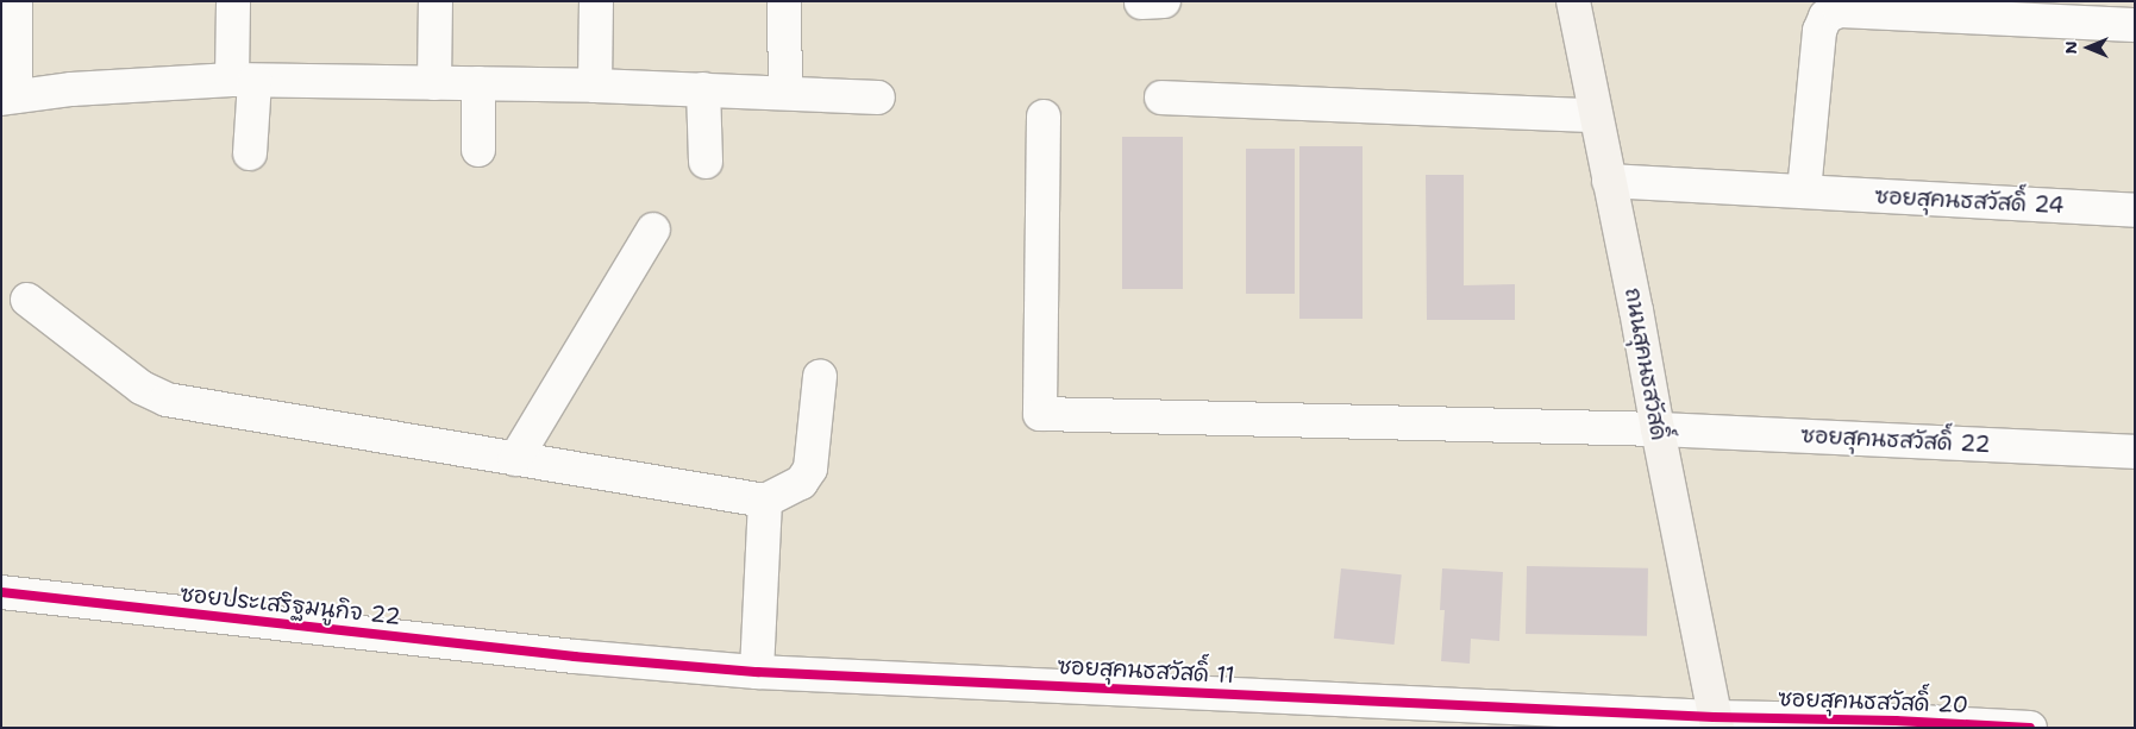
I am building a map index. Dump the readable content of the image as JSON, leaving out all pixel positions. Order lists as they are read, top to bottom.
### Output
{
  "streets": {
    "main road": ["ถนนสุคนธสวัสดิ์"],
    "street": [
      "ซอยสุคนธสวัสดิ์ 24",
      "ซอยสุคนธสวัสดิ์ 22",
      "ซอยประเสริฐมนูกิจ 22",
      "ซอยสุคนธสวัสดิ์ 11",
      "ซอยสุคนธสวัสดิ์ 20"
    ]
  },
  "crossings": [
    ["ซอยสุคนธสวัสดิ์ 24", "ถนนสุคนธสวัสดิ์"],
    ["ถนนสุคนธสวัสดิ์", "ซอยสุคนธสวัสดิ์ 22"],
    ["ถนนสุคนธสวัสดิ์", "ซอยสุคนธสวัสดิ์ 11"],
    ["ถนนสุคนธสวัสดิ์", "ซอยสุคนธสวัสดิ์ 20"],
    ["ซอยประเสริฐมนูกิจ 22", "ซอยสุคนธสวัสดิ์ 11"],
    ["ซอยสุคนธสวัสดิ์ 11", "ซอยสุคนธสวัสดิ์ 20"]
  ],
  "north": "left"
}
